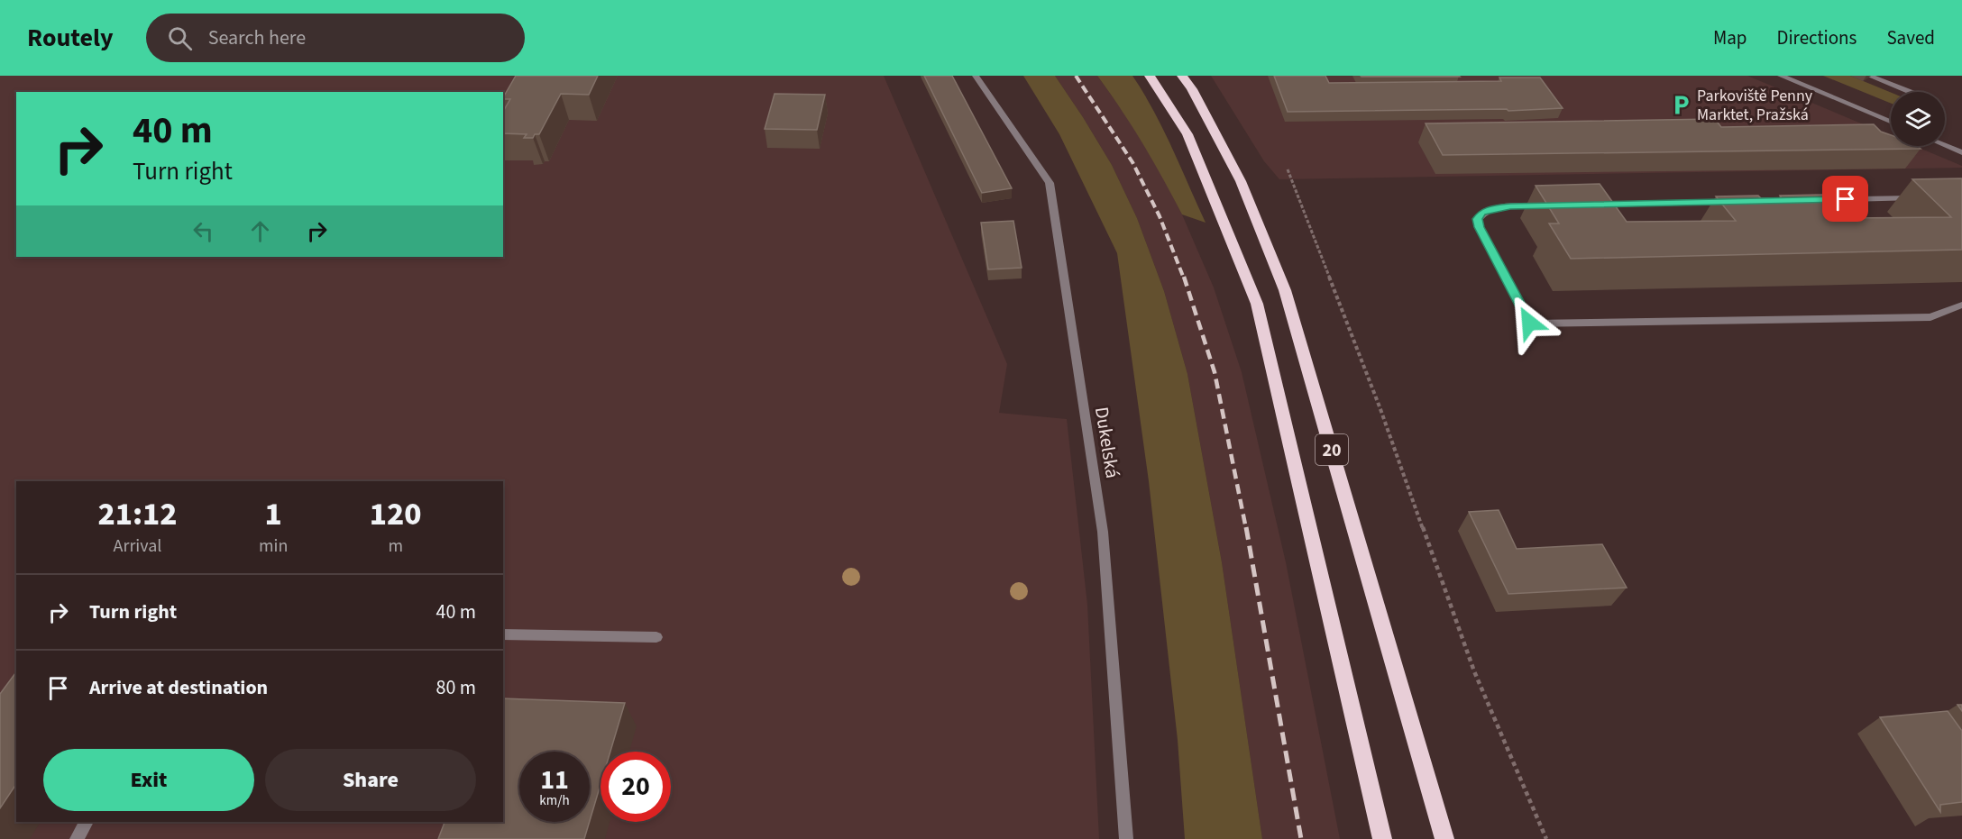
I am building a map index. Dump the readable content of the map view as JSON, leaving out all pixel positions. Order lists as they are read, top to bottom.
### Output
{
  "streets": {
    "highway": ["20"],
    "street": ["Dukelská"]
  },
  "places": {
    "parking": ["Parkoviště Penny Marktet, Pražská"]
  },
  "page": {
    "header": "Routely",
    "search": "Search here",
    "nav": ["Map", "Directions", "Saved"],
    "turn": ["40 m", "Turn right"],
    "eta": [
      "21:12",
      "Arrival",
      "1",
      "min",
      "120",
      "m"
    ],
    "list": [
      {
        "name": "Turn right",
        "value": "40 m"
      },
      {
        "name": "Arrive at destination",
        "value": "80 m"
      }
    ],
    "buttons": ["Exit", "Share"],
    "speed": "11 km/h",
    "limit": "20"
  }
}
